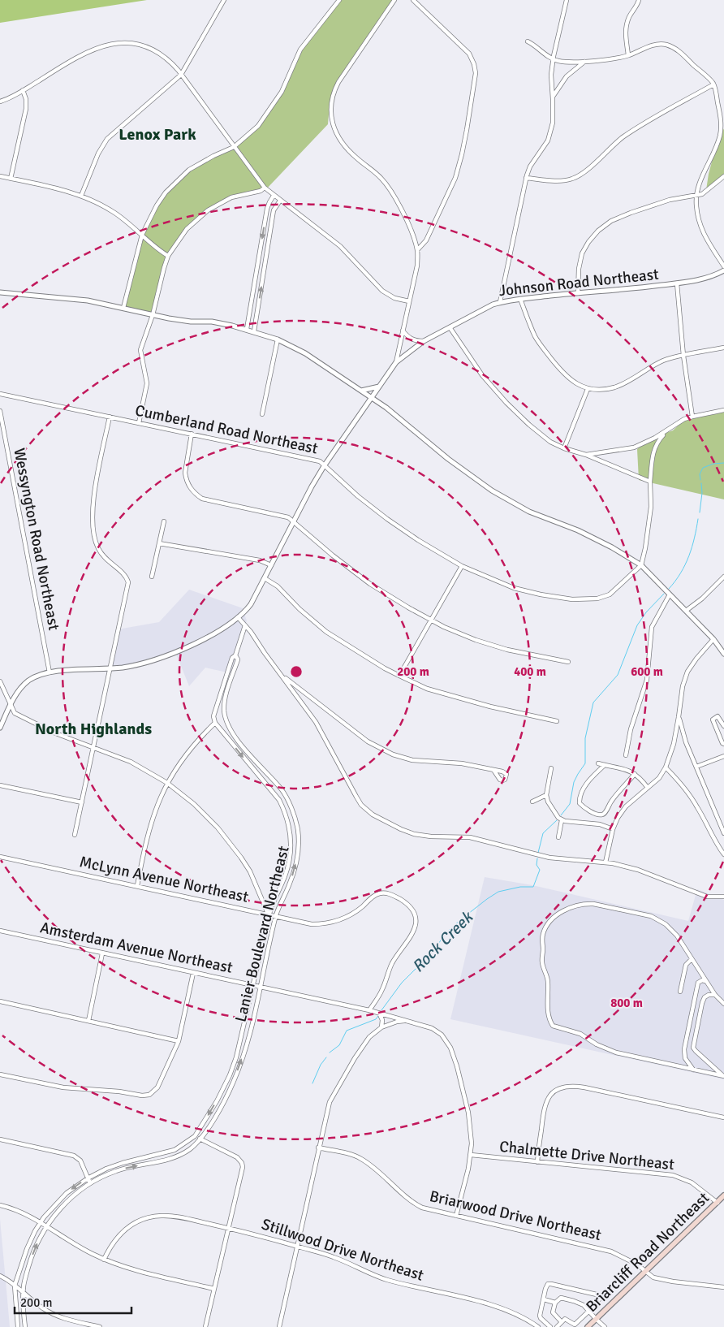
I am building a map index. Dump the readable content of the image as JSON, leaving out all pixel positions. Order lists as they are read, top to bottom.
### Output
{
  "streets": {
    "main road": ["Briarcliff Road Northeast"],
    "street": [
      "Johnson Road Northeast",
      "Cumberland Road Northeast",
      "Wessyngton Road Northeast",
      "McLynn Avenue Northeast",
      "Lanier Boulevard Northeast",
      "Amsterdam Avenue Northeast",
      "Chalmette Drive Northeast",
      "Briarwood Drive Northeast",
      "Stillwood Drive Northeast"
    ]
  },
  "crossings": [
    ["Johnson Road Northeast", "Cumberland Road Northeast"],
    ["Johnson Road Northeast", "Wessyngton Road Northeast"],
    ["McLynn Avenue Northeast", "Lanier Boulevard Northeast"],
    ["McLynn Avenue Northeast", "Amsterdam Avenue Northeast"],
    ["Lanier Boulevard Northeast", "Amsterdam Avenue Northeast"],
    ["Amsterdam Avenue Northeast", "Chalmette Drive Northeast"],
    ["Amsterdam Avenue Northeast", "Briarwood Drive Northeast"],
    ["Chalmette Drive Northeast", "Briarcliff Road Northeast"],
    ["Briarwood Drive Northeast", "Briarcliff Road Northeast"]
  ],
  "districts": ["Lenox Park", "North Highlands"],
  "water": ["Rock Creek"],
  "scale_bar": "200 m",
  "rings": [
    "200 m",
    "400 m",
    "600 m",
    "800 m"
  ]
}
